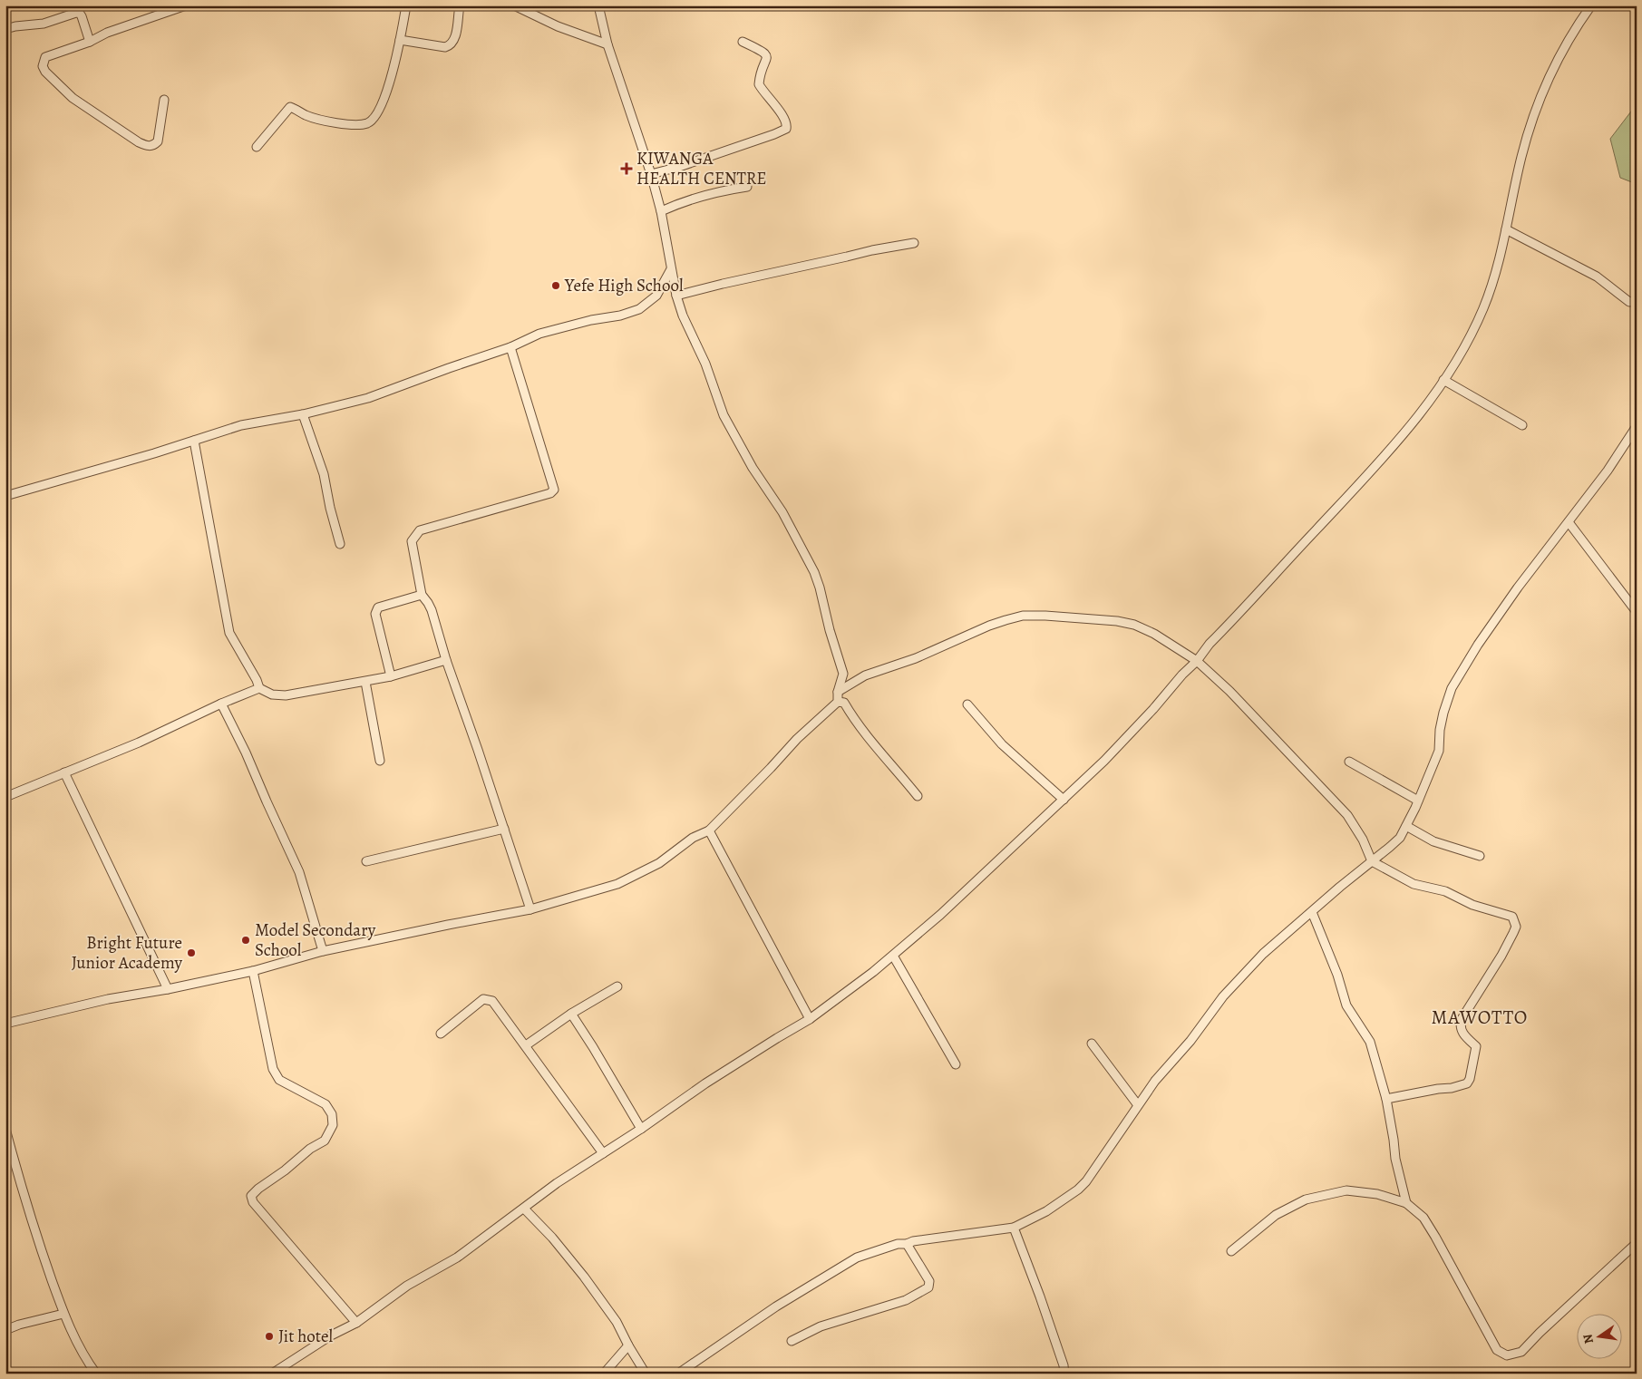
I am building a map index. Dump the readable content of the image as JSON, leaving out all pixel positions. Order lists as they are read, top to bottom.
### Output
{
  "districts": ["MAWOTTO"],
  "places": {
    "health": ["KIWANGA HEALTH CENTRE"],
    "other": [
      "Yefe High School",
      "Model Secondary School",
      "Bright Future Junior Academy",
      "Jit hotel"
    ]
  },
  "north": "left"
}
